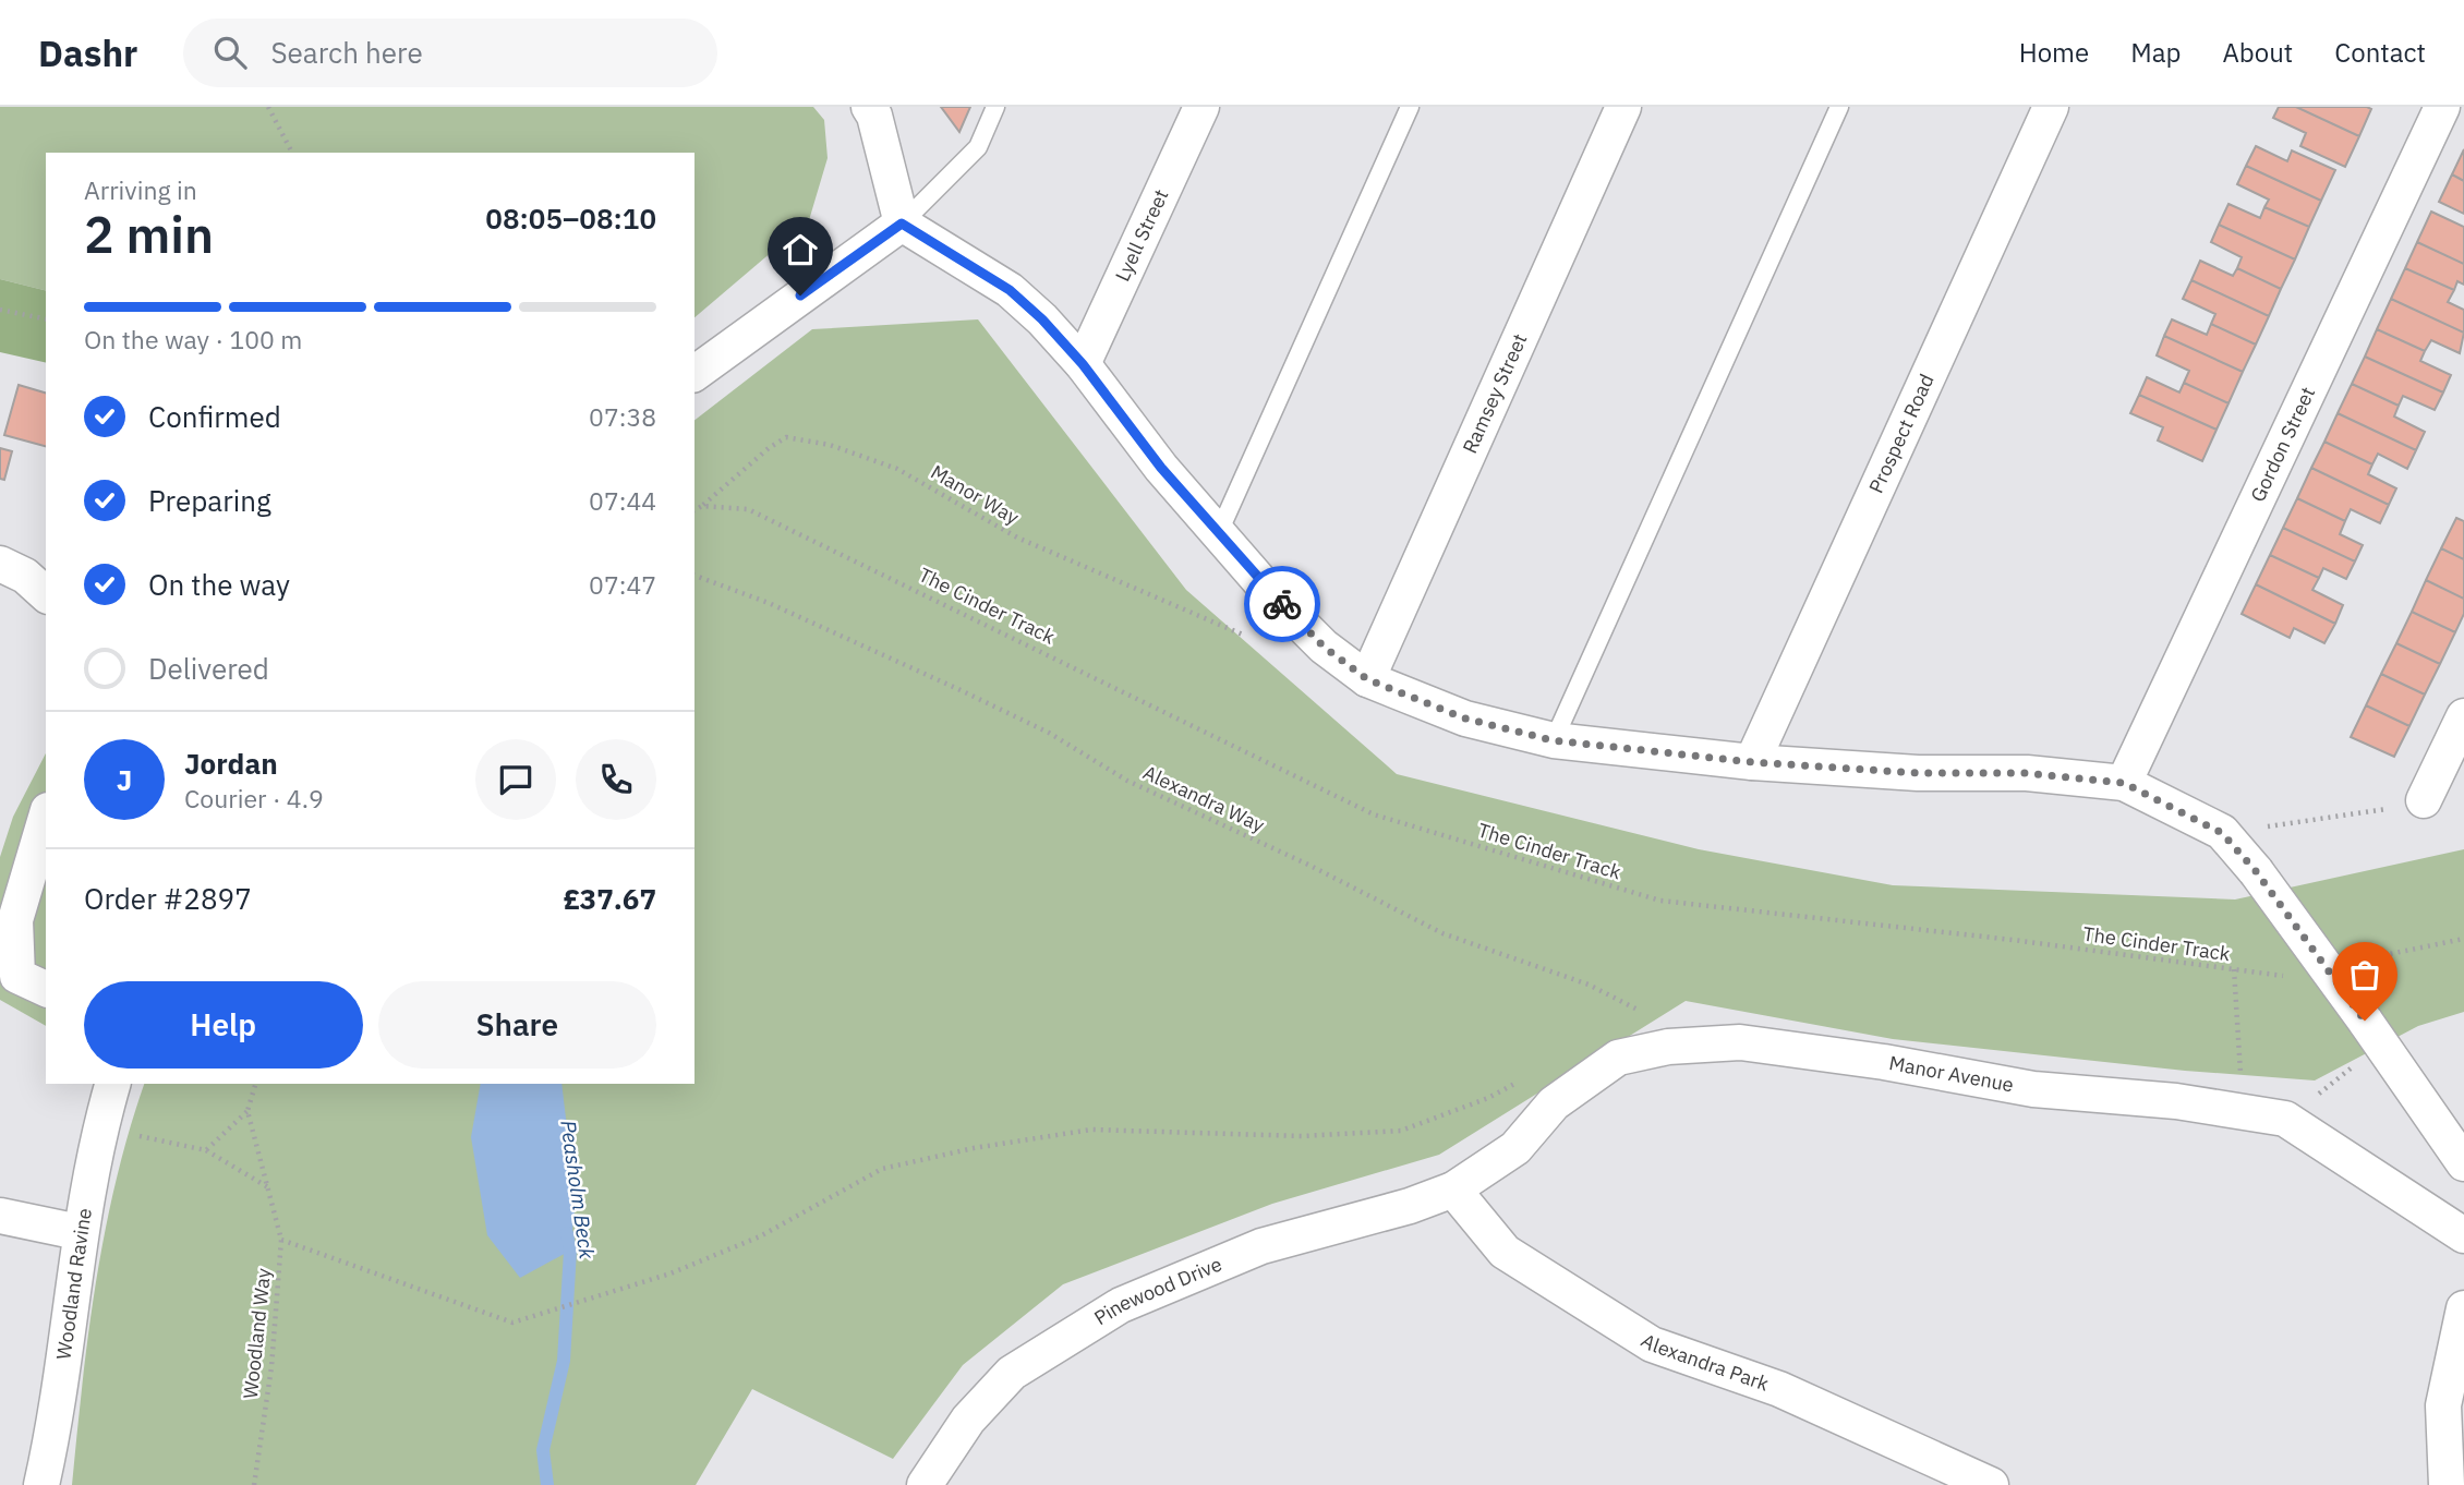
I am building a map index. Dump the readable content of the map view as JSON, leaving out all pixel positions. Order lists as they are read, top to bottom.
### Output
{
  "streets": {
    "street": [
      "Lyell Street",
      "Ramsey Street",
      "Prospect Road",
      "Gordon Street",
      "Manor Avenue",
      "Woodland Ravine",
      "Pinewood Drive",
      "Alexandra Park"
    ],
    "path": [
      "Manor Way",
      "The Cinder Track",
      "Alexandra Way",
      "Woodland Way"
    ]
  },
  "crossings": [
    ["Manor Way", "The Cinder Track"],
    ["Manor Avenue", "Pinewood Drive"],
    ["Manor Avenue", "Alexandra Park"],
    ["Pinewood Drive", "Alexandra Park"]
  ],
  "water": ["Peasholm Beck"],
  "page": {
    "header": "Dashr",
    "search": "Search here",
    "nav": [
      "Home",
      "Map",
      "About",
      "Contact"
    ],
    "heading": ["2 min", "Arriving in", "08:05–08:10"],
    "panel": [
      "Jordan",
      "Courier · 4.9",
      "Order #2897",
      "£37.67"
    ],
    "bar": "On the way · 100 m",
    "list": [
      ["Confirmed", "07:38"],
      ["Preparing", "07:44"],
      ["On the way", "07:47"],
      "Delivered"
    ],
    "round": "J",
    "buttons": ["Help", "Share"]
  }
}
